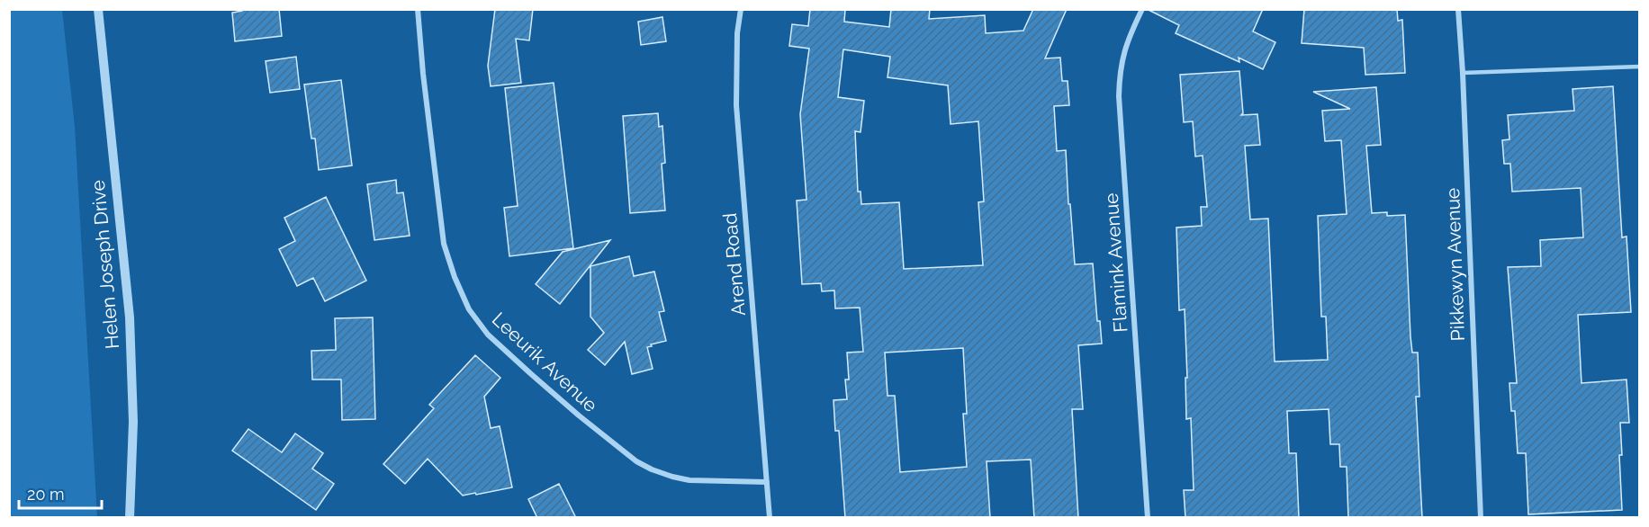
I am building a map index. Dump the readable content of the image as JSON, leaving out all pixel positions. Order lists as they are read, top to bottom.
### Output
{
  "streets": {
    "street": [
      "Flamink Avenue",
      "Helen Joseph Drive",
      "Arend Road",
      "Pikkewyn Avenue",
      "Leeurik Avenue"
    ]
  },
  "crossings": [
    ["Arend Road", "Leeurik Avenue"]
  ],
  "scale_bar": "20 m"
}
